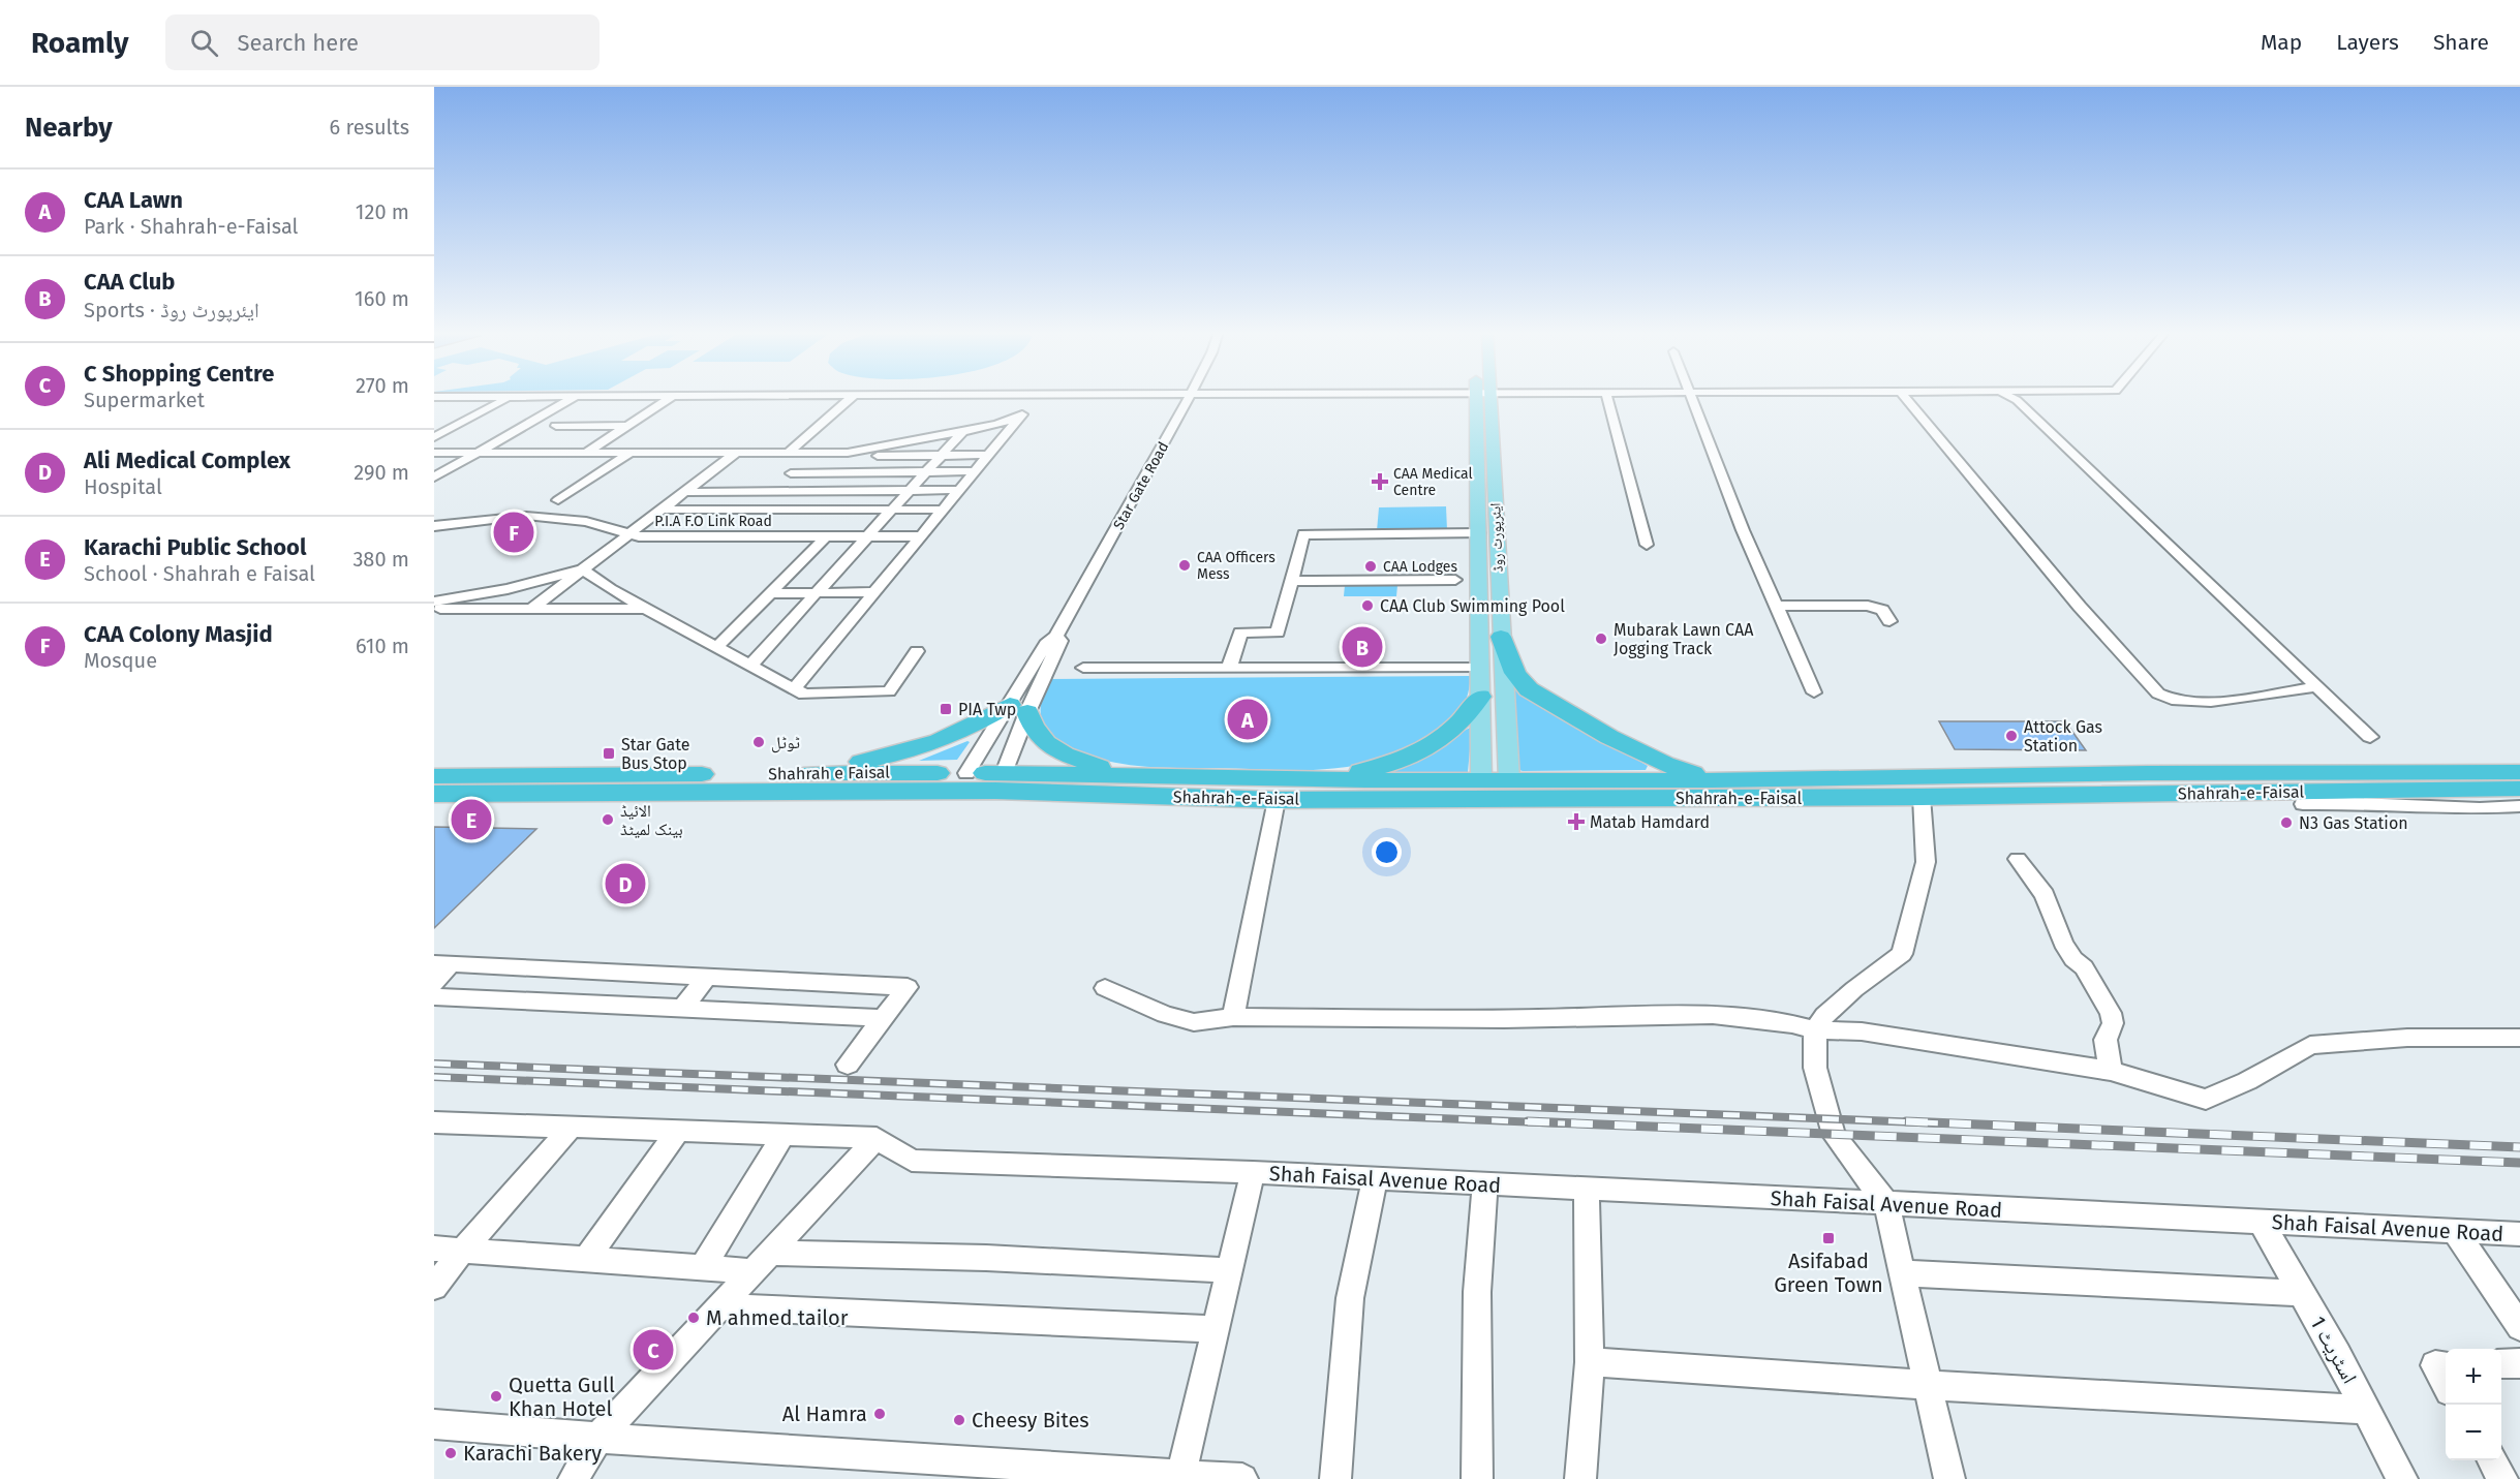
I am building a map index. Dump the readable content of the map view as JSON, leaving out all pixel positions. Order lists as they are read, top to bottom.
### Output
{
  "streets": {
    "highway": ["Shahrah e Faisal", "Shahrah-e-Faisal"],
    "main road": ["ایئرپورٹ روڈ"],
    "street": [
      "Star Gate Road",
      "P.I.A F.O Link Road",
      "Shah Faisal Avenue Road",
      "اسٹریٹ 1"
    ]
  },
  "crossings": [
    ["Star Gate Road", "Shahrah e Faisal"],
    ["Star Gate Road", "Shahrah-e-Faisal"],
    ["ایئرپورٹ روڈ", "Shahrah-e-Faisal"],
    ["Shahrah e Faisal", "Shahrah-e-Faisal"],
    ["Shah Faisal Avenue Road", "اسٹریٹ 1"]
  ],
  "places": {
    "health": ["CAA Medical Centre", "Matab Hamdard"],
    "other": [
      "CAA Officers Mess",
      "CAA Lodges",
      "CAA Club Swimming Pool",
      "Mubarak Lawn CAA Jogging Track",
      "Attock Gas Station",
      "ٹوٹل",
      "الائیڈ بینک لمیٹڈ",
      "N3 Gas Station",
      "M ahmed tailor",
      "Quetta Gull Khan Hotel",
      "Al Hamra",
      "Cheesy Bites",
      "Karachi Bakery"
    ],
    "transit": ["PIA Twp", "Star Gate Bus Stop", "Asifabad Green Town"]
  },
  "page": {
    "header": "Roamly",
    "search": "Search here",
    "nav": ["Map", "Layers", "Share"],
    "heading": ["Nearby", "6 results"],
    "list": [
      {
        "mark": "A",
        "name": "CAA Lawn",
        "note": "Park · Shahrah-e-Faisal",
        "value": "120 m"
      },
      {
        "mark": "B",
        "name": "CAA Club",
        "note": "Sports · ایئرپورٹ روڈ",
        "value": "160 m"
      },
      {
        "mark": "C",
        "name": "C Shopping Centre",
        "note": "Supermarket",
        "value": "270 m"
      },
      {
        "mark": "D",
        "name": "Ali Medical Complex",
        "note": "Hospital",
        "value": "290 m"
      },
      {
        "mark": "E",
        "name": "Karachi Public School",
        "note": "School · Shahrah e Faisal",
        "value": "380 m"
      },
      {
        "mark": "F",
        "name": "CAA Colony Masjid",
        "note": "Mosque",
        "value": "610 m"
      }
    ],
    "pins": [
      "F",
      "B",
      "A",
      "E",
      "D",
      "C"
    ],
    "map_buttons": ["+", "−"]
  }
}
